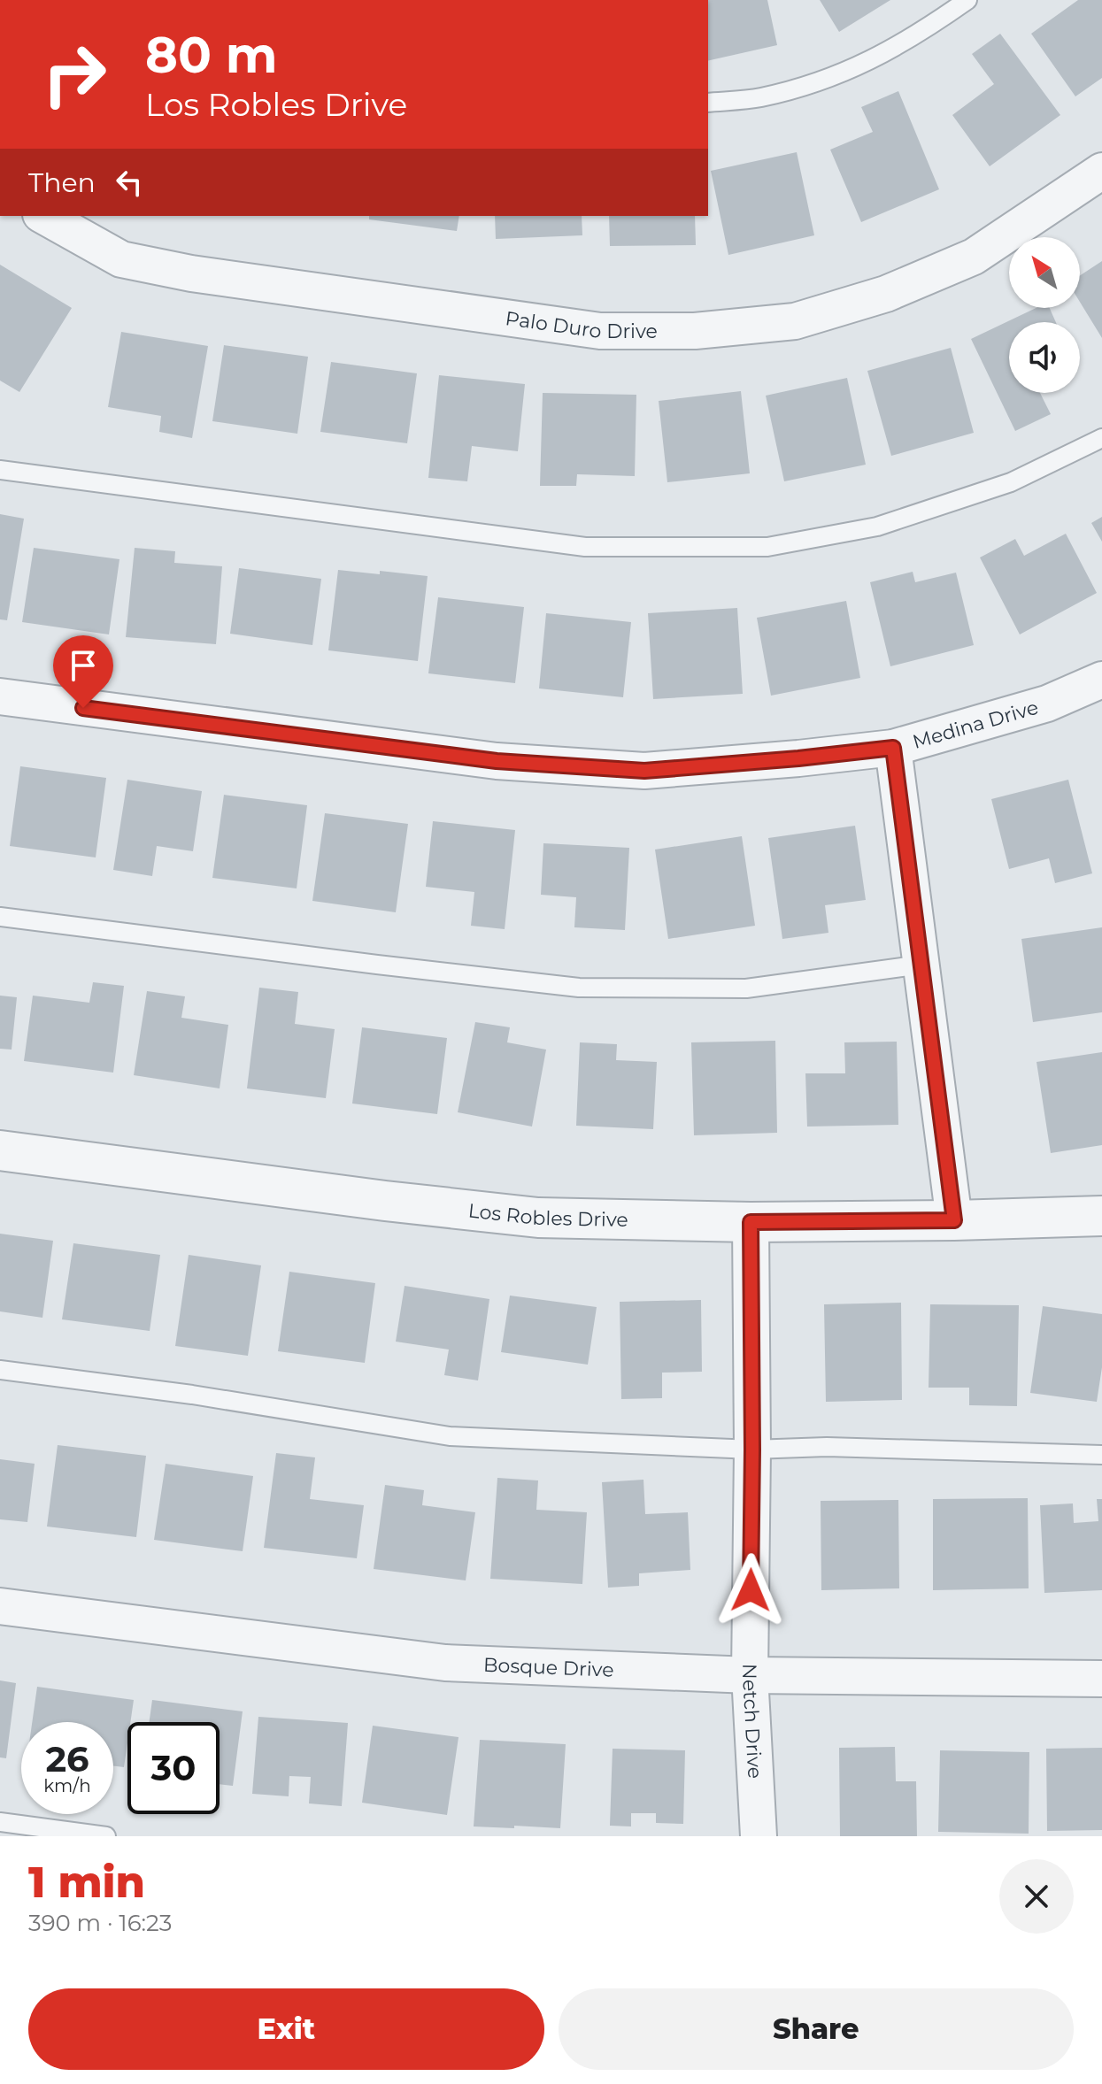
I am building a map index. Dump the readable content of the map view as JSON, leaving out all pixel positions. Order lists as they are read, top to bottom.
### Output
{
  "streets": {
    "street": [
      "Palo Duro Drive",
      "Medina Drive",
      "Los Robles Drive",
      "Bosque Drive",
      "Netch Drive"
    ]
  },
  "crossings": [
    ["Los Robles Drive", "Netch Drive"],
    ["Bosque Drive", "Netch Drive"]
  ],
  "north": "top left",
  "page": {
    "turn": ["80 m", "Los Robles Drive"],
    "then": "Then",
    "speed": "26 km/h",
    "limit": "30",
    "heading": ["1 min", "390 m · 16:23"],
    "buttons": ["Exit", "Share"]
  }
}
